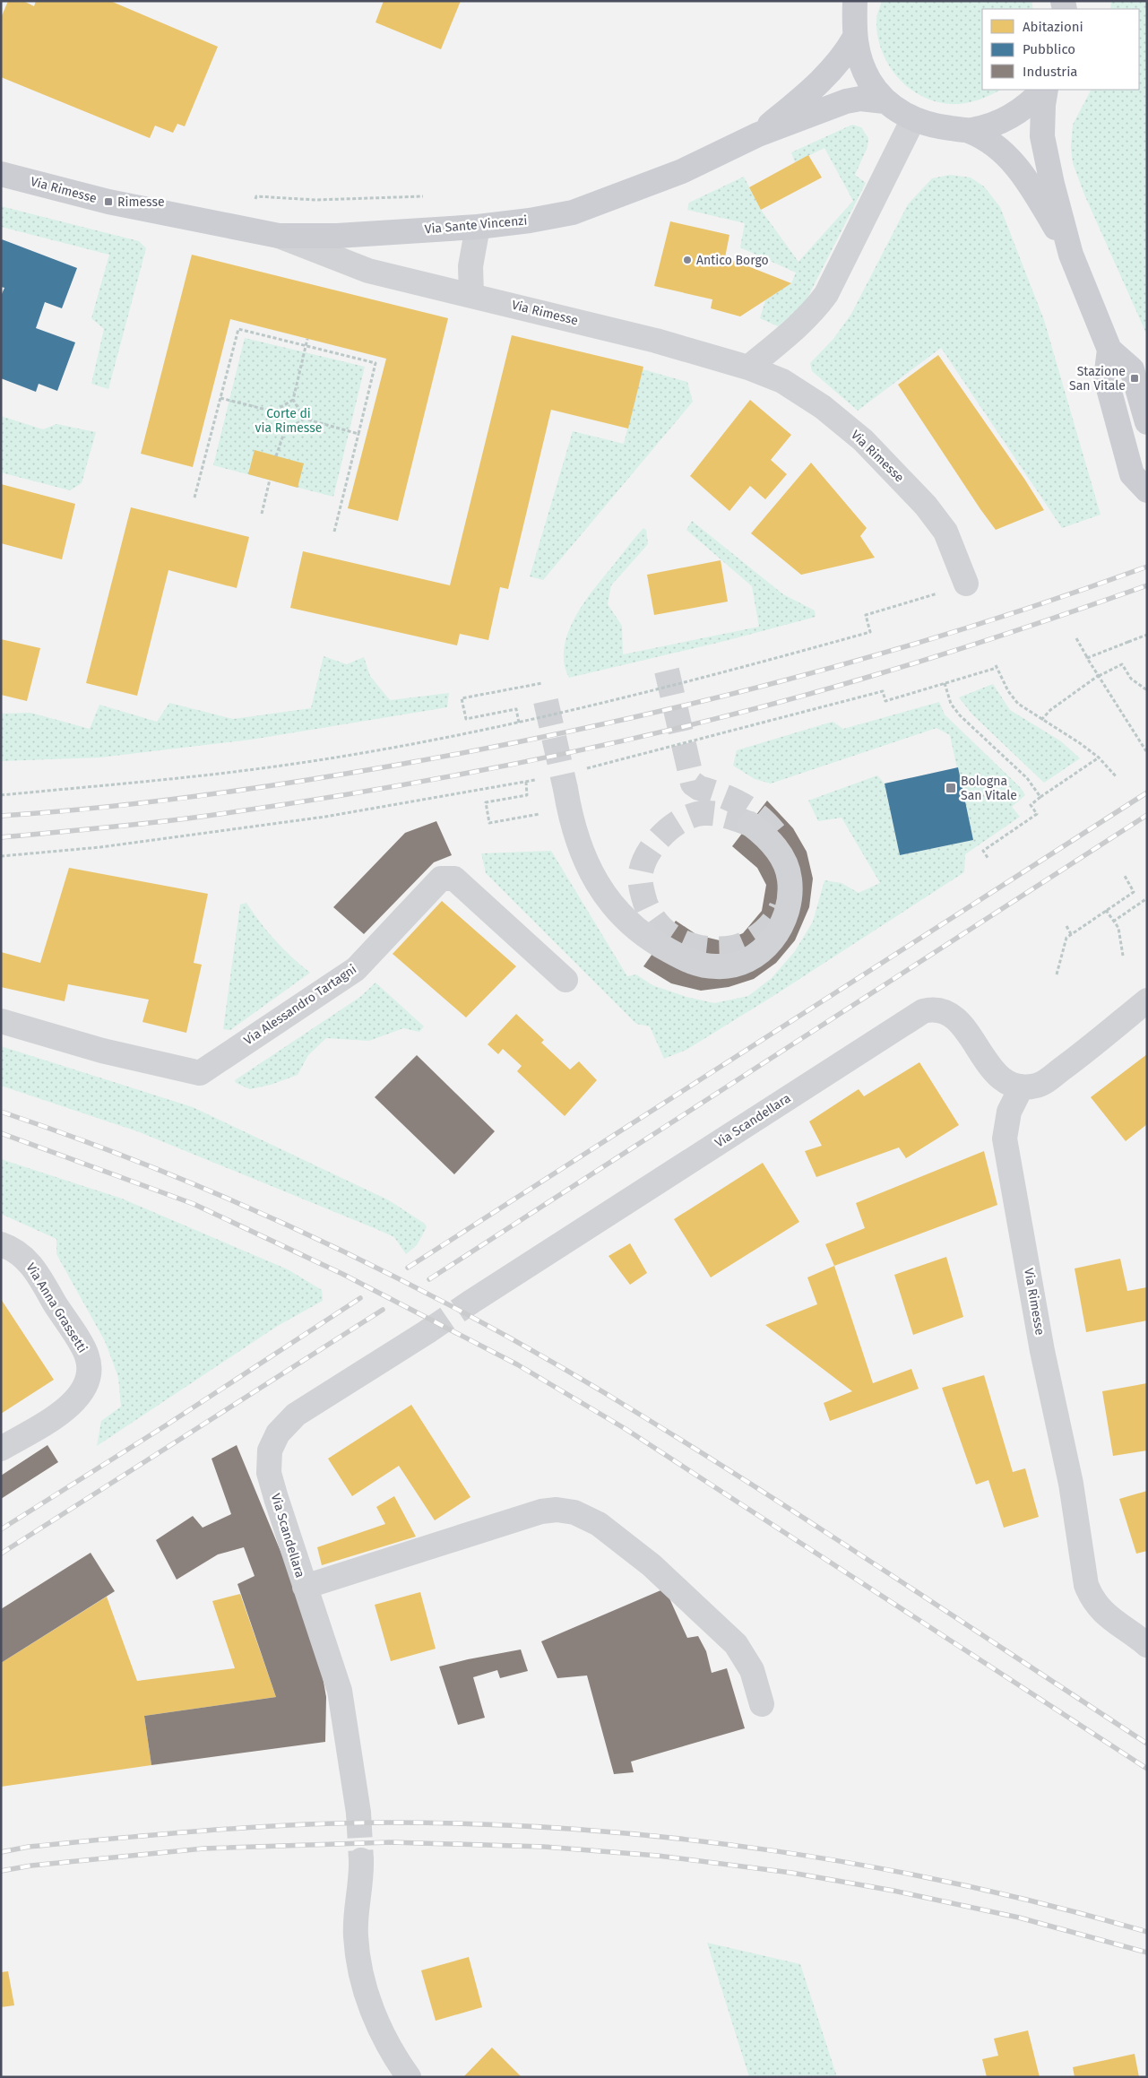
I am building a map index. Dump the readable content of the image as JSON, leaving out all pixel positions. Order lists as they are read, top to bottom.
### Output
{
  "streets": {
    "main road": ["Via Rimesse", "Via Sante Vincenzi"],
    "street": ["Via Alessandro Tartagni", "Via Scandellara", "Via Anna Grassetti"]
  },
  "crossings": [
    ["Via Rimesse", "Via Sante Vincenzi"],
    ["Via Rimesse", "Via Scandellara"]
  ],
  "parks": ["Corte di via Rimesse"],
  "places": {
    "transit": ["Rimesse", "Stazione San Vitale", "Bologna San Vitale"],
    "other": ["Antico Borgo"]
  },
  "legend": ["Abitazioni", "Pubblico", "Industria"]
}
